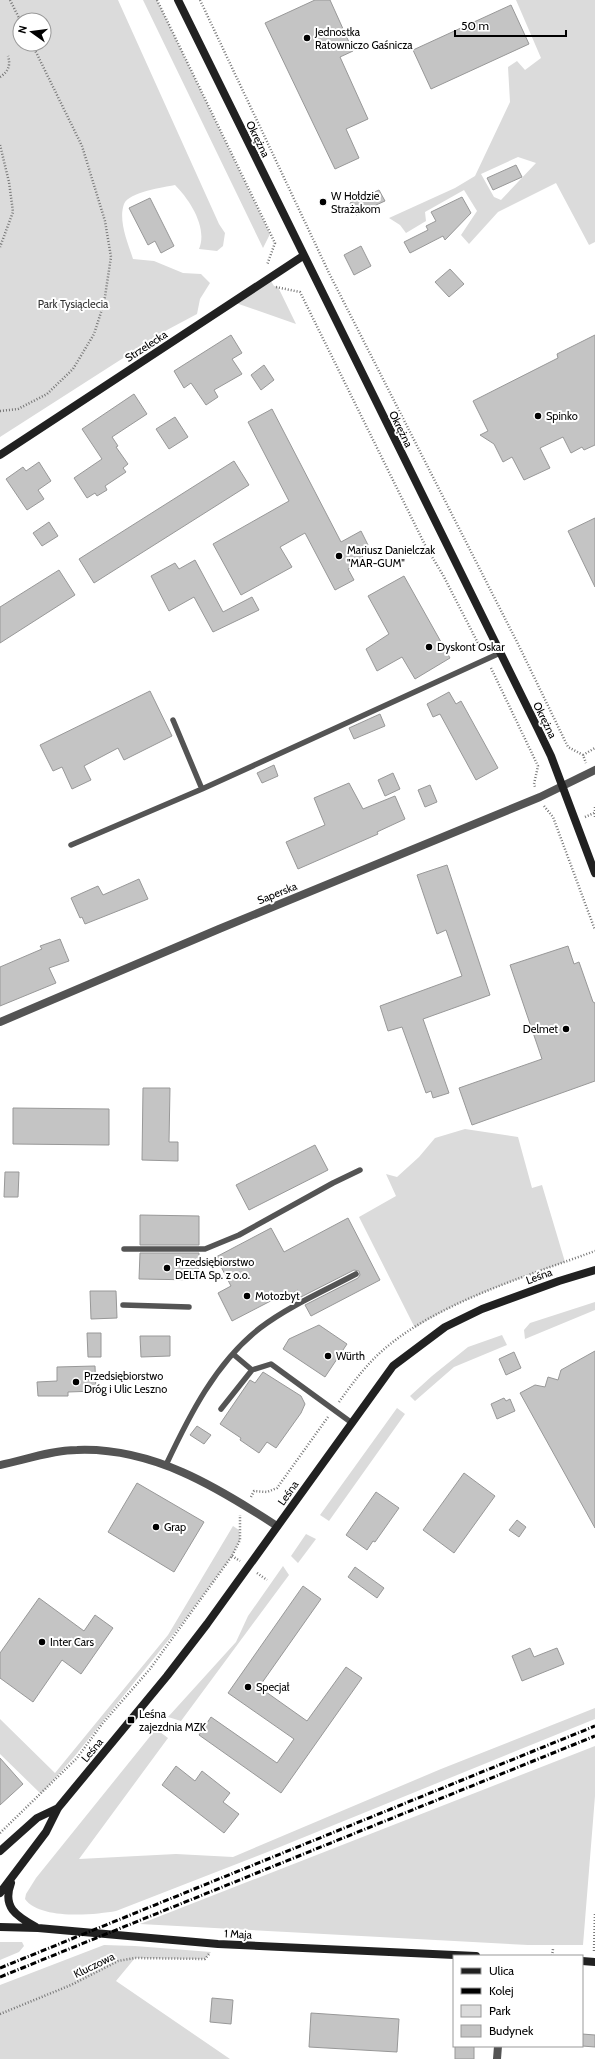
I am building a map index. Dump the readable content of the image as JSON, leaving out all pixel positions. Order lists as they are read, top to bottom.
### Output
{
  "streets": {
    "street": [
      "Okrężna",
      "Strzelecka",
      "Saperska",
      "Leśna",
      "1 Maja"
    ],
    "path": ["Kluczowa"]
  },
  "crossings": [
    ["Okrężna", "Strzelecka"],
    ["Okrężna", "Saperska"],
    ["1 Maja", "Kluczowa"]
  ],
  "parks": ["Park Tysiąclecia"],
  "places": {
    "other": [
      "Jednostka Ratowniczo Gaśnicza",
      "W Hołdzie Strażakom",
      "Spinko",
      "Mariusz Danielczak \"MAR-GUM\"",
      "Dyskont Oskar",
      "Delmet",
      "Przedsiębiorstwo DELTA Sp. z o.o.",
      "Motozbyt",
      "Würth",
      "Przedsiębiorstwo Dróg i Ulic Leszno",
      "Grap",
      "Inter Cars",
      "Specjał"
    ],
    "transit": ["Leśna zajezdnia MZK"]
  },
  "legend": [
    "Ulica",
    "Kolej",
    "Park",
    "Budynek"
  ],
  "scale_bar": "50 m",
  "north": "left"
}
